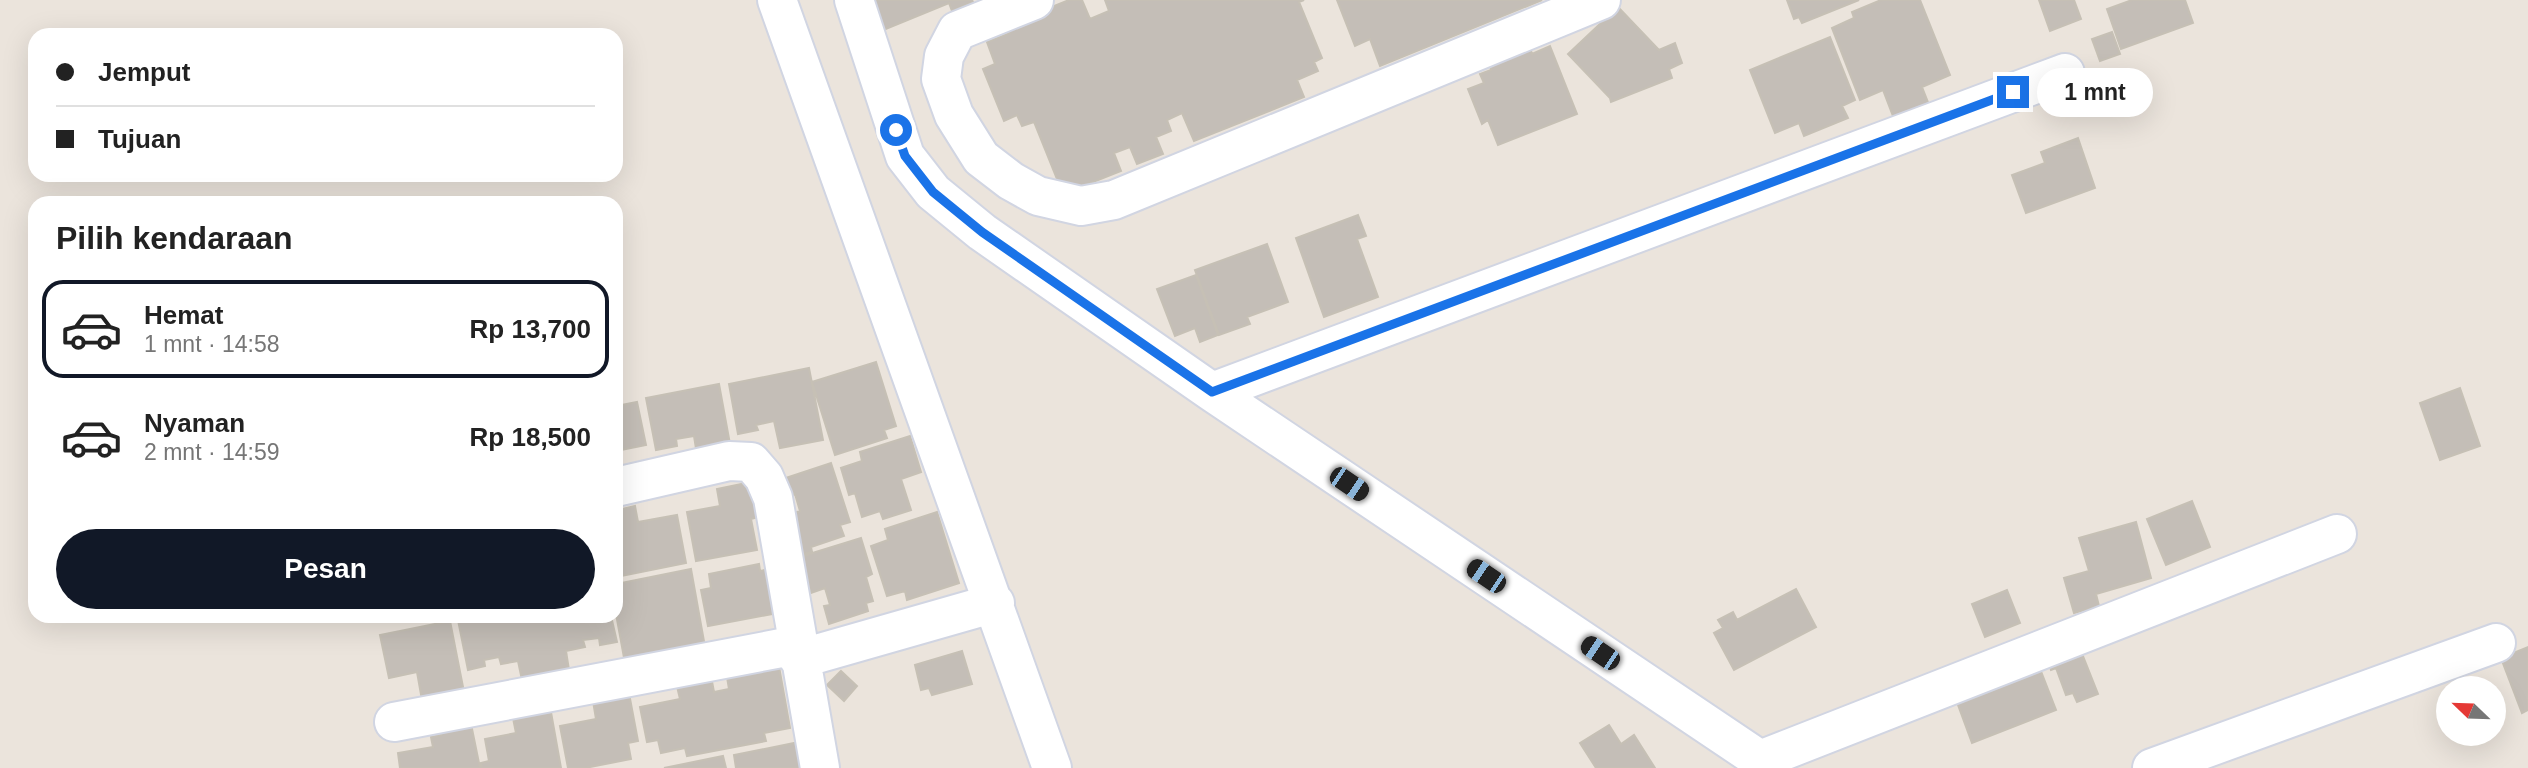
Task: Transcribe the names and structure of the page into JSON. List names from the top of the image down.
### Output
{
  "north": "top left",
  "page": {
    "banner": ["Jemput", "Tujuan"],
    "bubble": "1 mnt",
    "heading": "Pilih kendaraan",
    "list": [
      {
        "name": "Hemat",
        "note": "1 mnt · 14:58",
        "value": "Rp 13,700"
      },
      {
        "name": "Nyaman",
        "note": "2 mnt · 14:59",
        "value": "Rp 18,500"
      }
    ],
    "buttons": "Pesan"
  }
}
